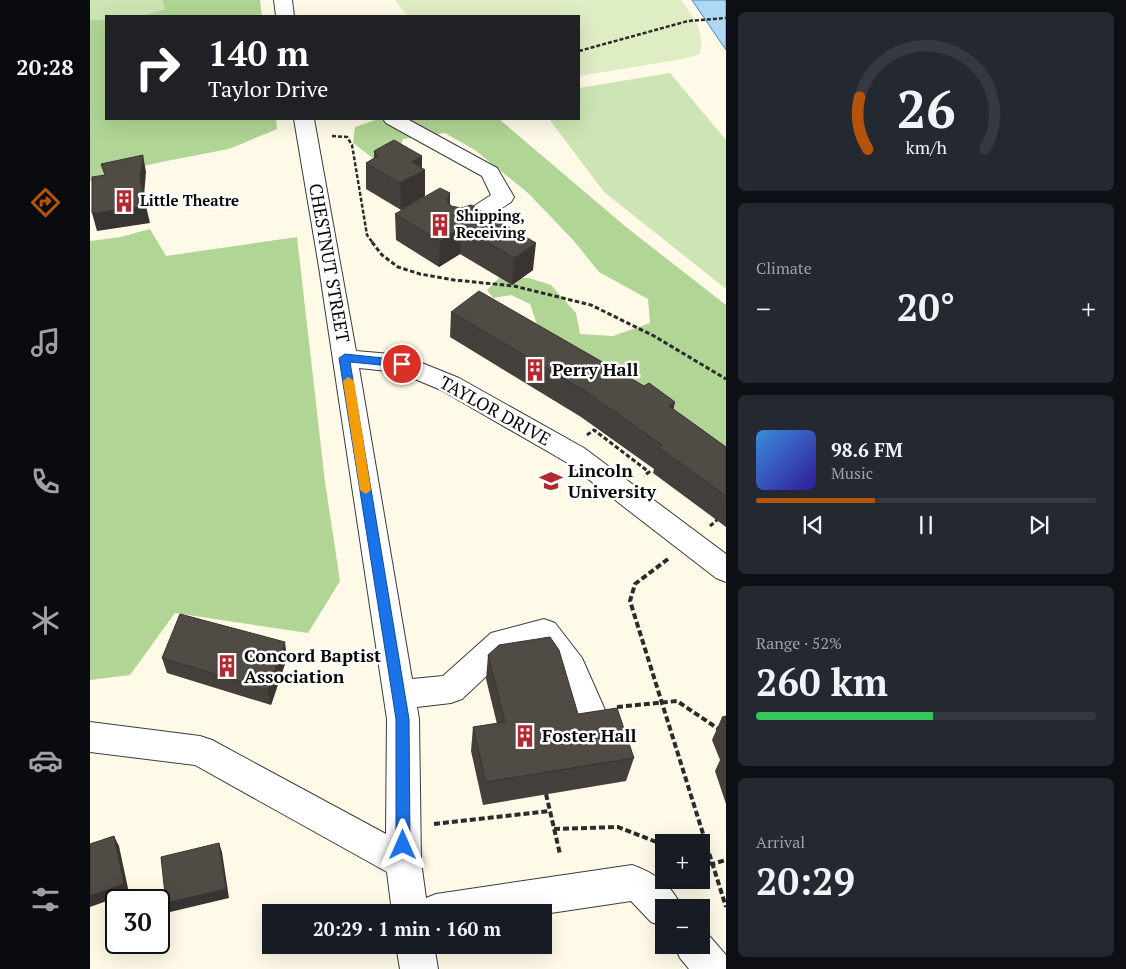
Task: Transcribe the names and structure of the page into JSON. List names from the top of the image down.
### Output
{
  "streets": {
    "street": ["CHESTNUT STREET", "TAYLOR DRIVE"]
  },
  "crossings": [
    ["CHESTNUT STREET", "TAYLOR DRIVE"]
  ],
  "places": {
    "building": [
      "Little Theatre",
      "Shipping, Receiving",
      "Perry Hall",
      "Concord Baptist Association",
      "Foster Hall"
    ],
    "school or university": ["Lincoln University"]
  },
  "page": {
    "tabs": "20:28",
    "turn": ["140 m", "Taylor Drive"],
    "tile": [
      "Climate",
      ["Range · 52%", "260 km"],
      ["Arrival", "20:29"]
    ],
    "heat": ["−", "20°", "+"],
    "song": ["98.6 FM", "Music"],
    "map_buttons": ["+", "−"],
    "limit": "30",
    "trip": "20:29 · 1 min · 160 m",
    "gauge": ["26", "km/h"]
  }
}
